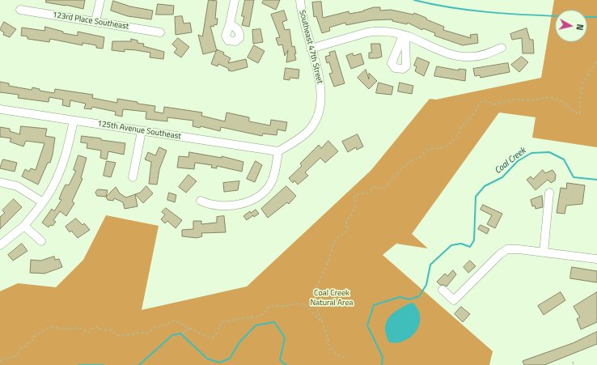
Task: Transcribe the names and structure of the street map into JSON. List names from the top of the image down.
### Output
{
  "streets": {
    "street": ["123rd Place Southeast", "Southeast 47th Street", "125th Avenue Southeast"]
  },
  "crossings": [
    ["Southeast 47th Street", "125th Avenue Southeast"]
  ],
  "water": ["Coal Creek"],
  "parks": ["Coal Creek Natural Area"],
  "north": "right"
}
